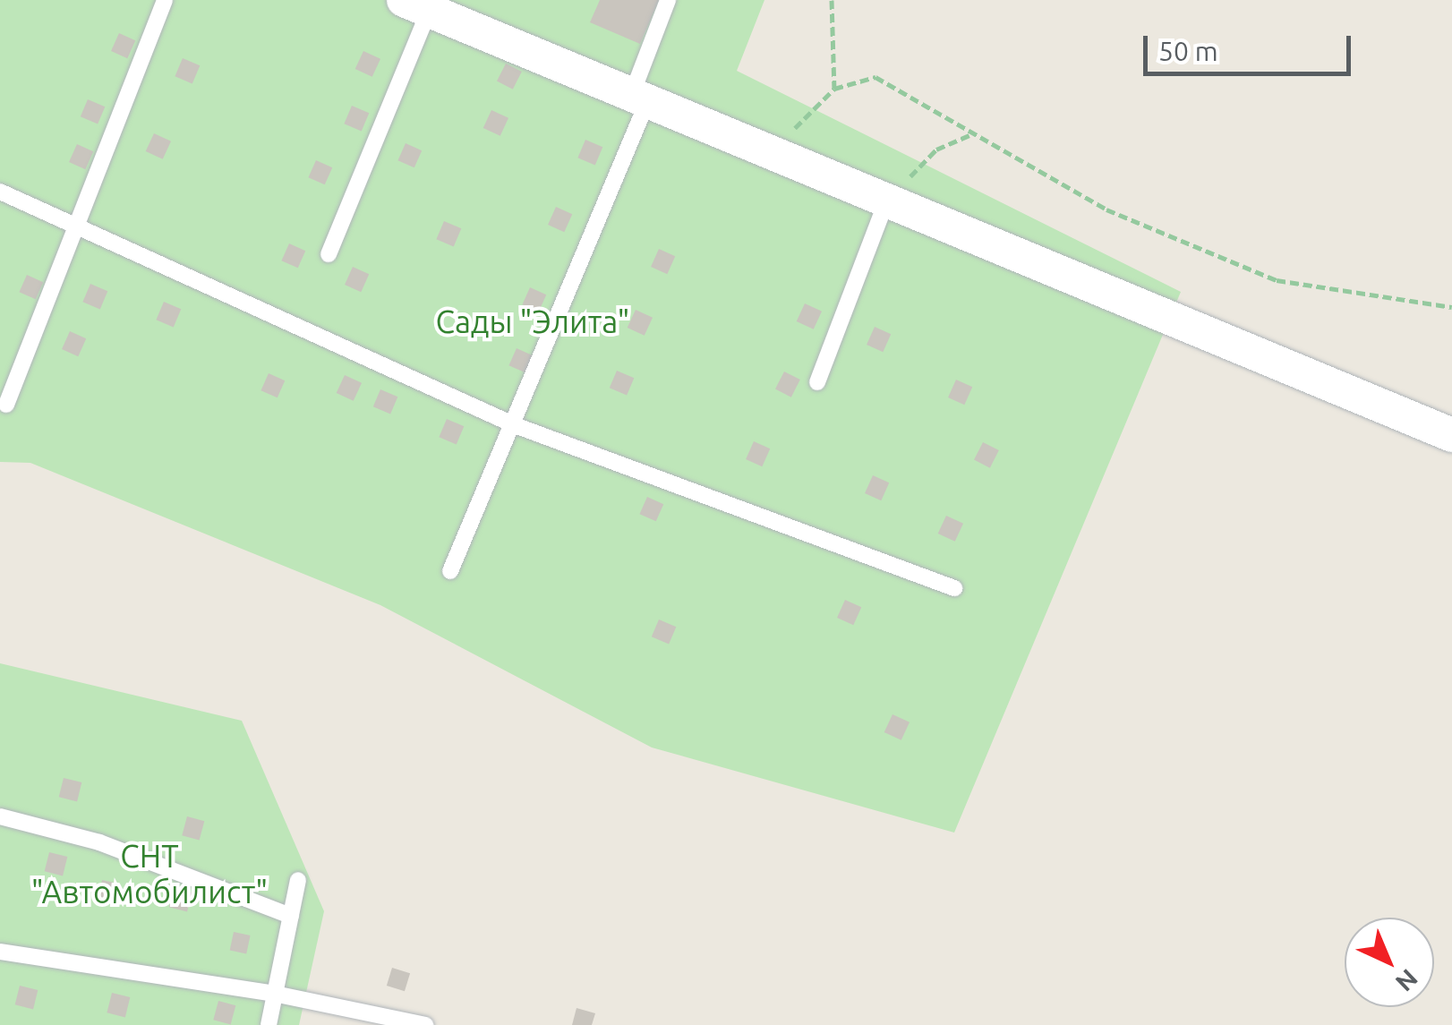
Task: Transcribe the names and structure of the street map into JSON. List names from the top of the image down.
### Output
{
  "parks": ["Сады \"Элита\"", "СНТ \"Автомобилист\""],
  "scale_bar": "50 m",
  "north": "bottom right"
}
